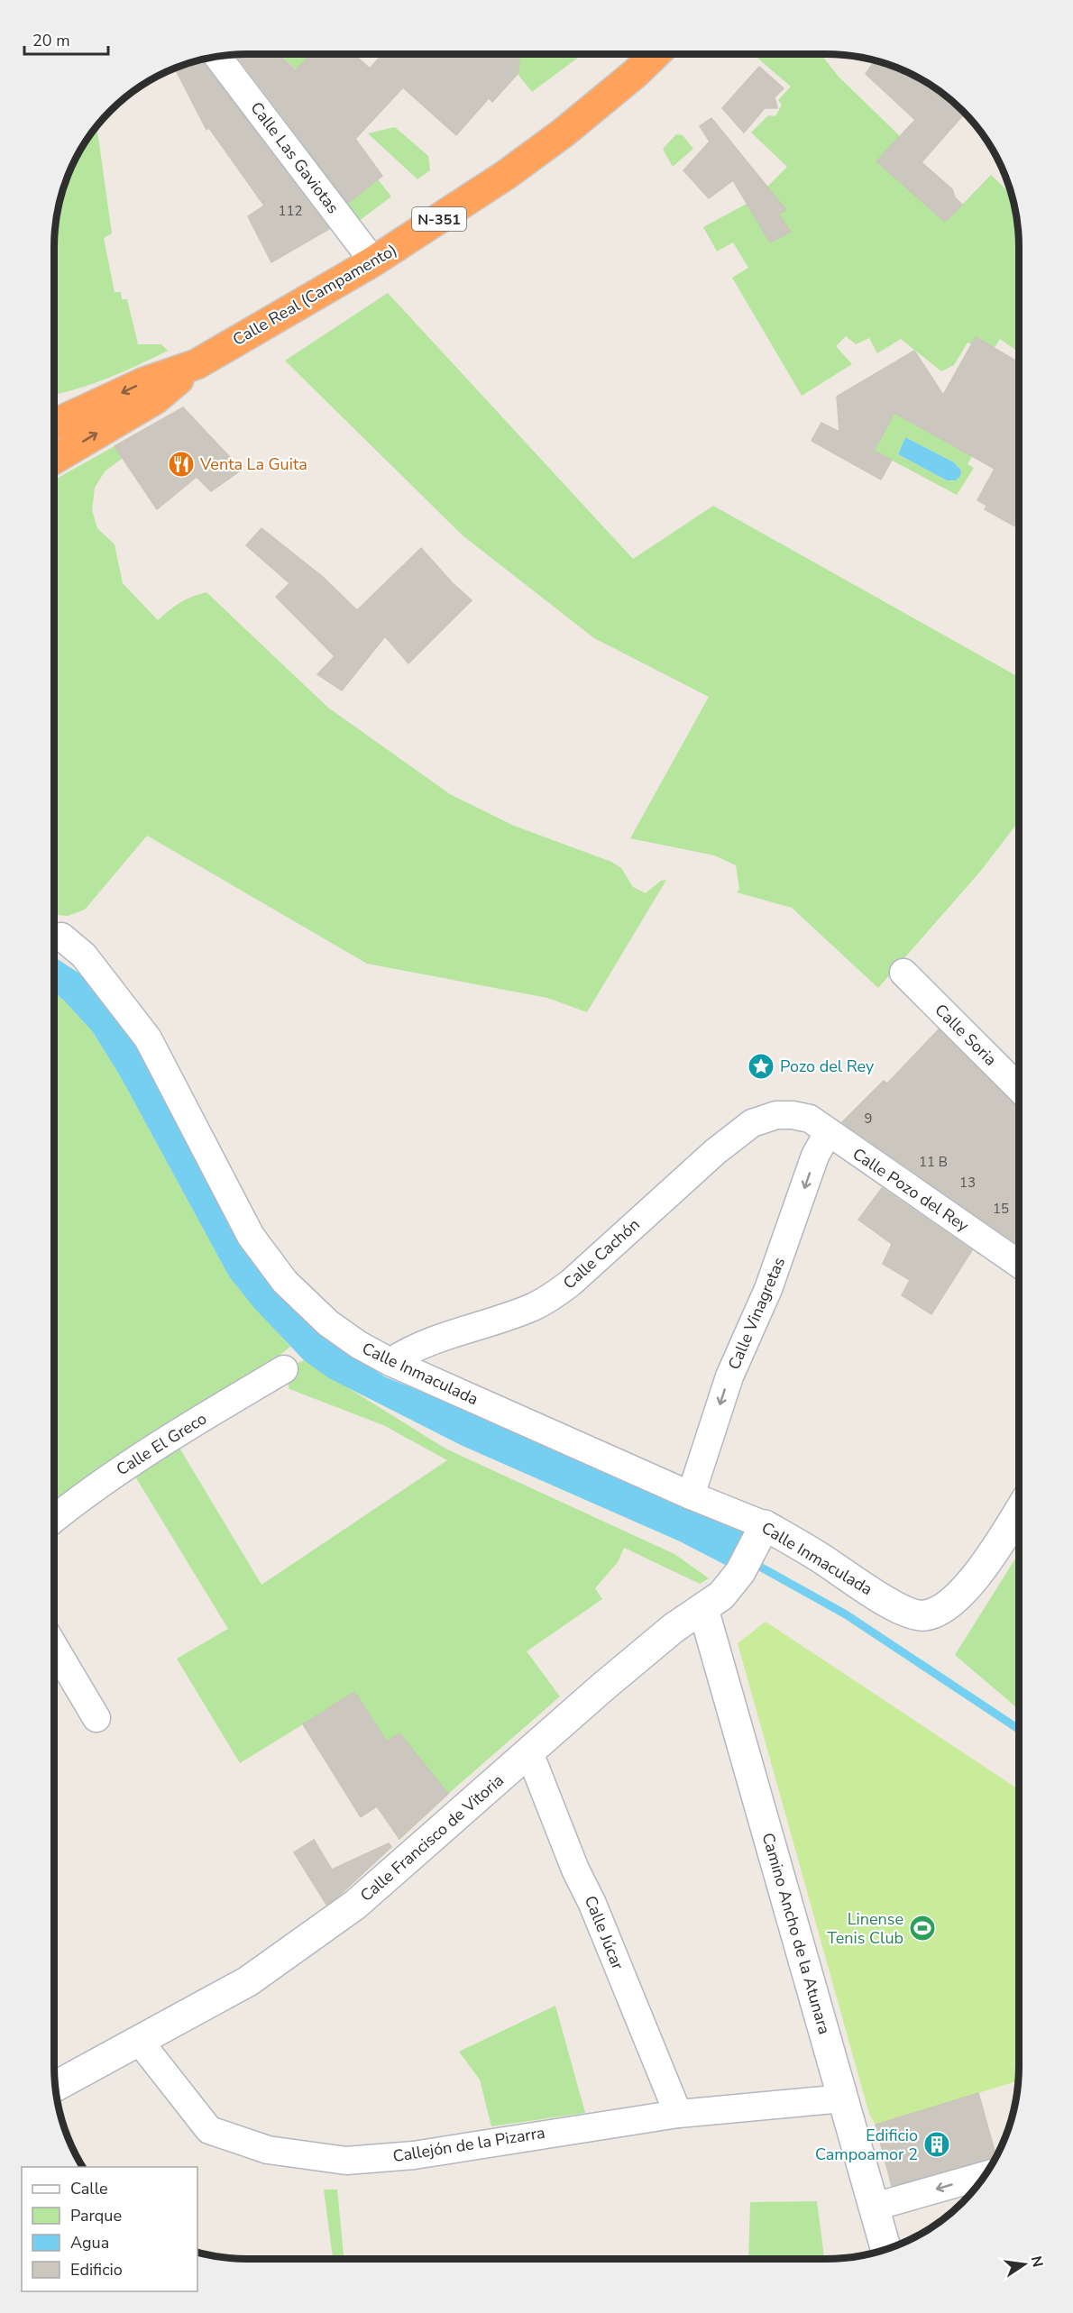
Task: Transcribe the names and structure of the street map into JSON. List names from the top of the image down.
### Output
{
  "streets": {
    "highway": ["N-351", "Calle Real (Campamento)"],
    "street": [
      "Calle Las Gaviotas",
      "Calle Soria",
      "Calle Pozo del Rey",
      "Calle Cachón",
      "Calle Vinagretas",
      "Calle Inmaculada",
      "Calle El Greco",
      "Calle Francisco de Vitoria",
      "Calle Júcar",
      "Camino Ancho de la Atunara",
      "Callejón de la Pizarra"
    ]
  },
  "crossings": [
    ["Calle Las Gaviotas", "Calle Real (Campamento)"],
    ["N-351", "Calle Real (Campamento)"],
    ["Calle Pozo del Rey", "Calle Cachón"],
    ["Calle Pozo del Rey", "Calle Vinagretas"],
    ["Calle Cachón", "Calle Inmaculada"],
    ["Calle Vinagretas", "Calle Inmaculada"],
    ["Calle Inmaculada", "Calle Francisco de Vitoria"],
    ["Calle Francisco de Vitoria", "Calle Júcar"],
    ["Calle Francisco de Vitoria", "Camino Ancho de la Atunara"],
    ["Calle Francisco de Vitoria", "Callejón de la Pizarra"],
    ["Calle Júcar", "Callejón de la Pizarra"],
    ["Camino Ancho de la Atunara", "Callejón de la Pizarra"]
  ],
  "one_way": ["Calle Vinagretas"],
  "places": {
    "restaurant": ["Venta La Guita"],
    "place": ["Pozo del Rey"],
    "sports": ["Linense Tenis Club"],
    "building": ["Edificio Campoamor 2"]
  },
  "house_numbers": [
    "112",
    "9",
    "11 B",
    "13",
    "15"
  ],
  "legend": [
    "Calle",
    "Parque",
    "Agua",
    "Edificio"
  ],
  "scale_bar": "20 m",
  "north": "right"
}
